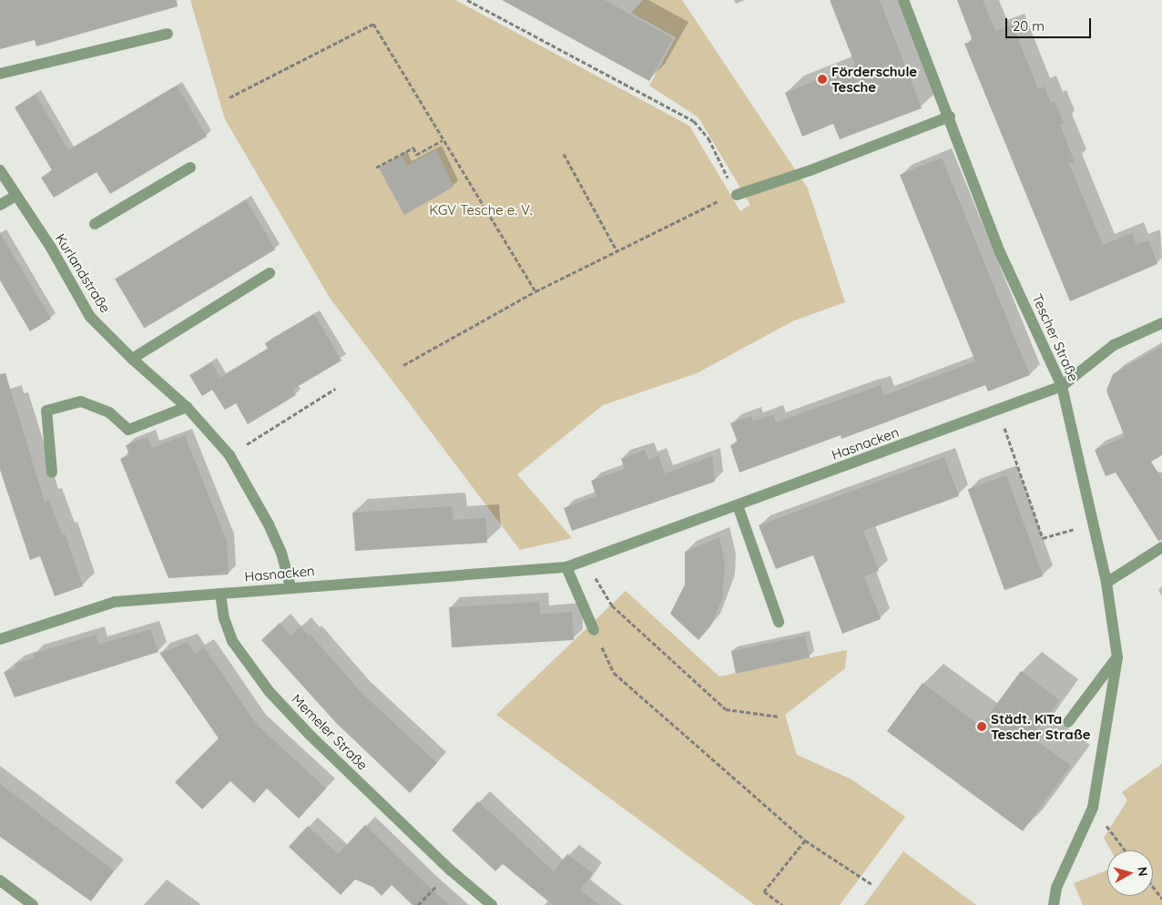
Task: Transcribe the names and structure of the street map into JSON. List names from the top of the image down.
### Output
{
  "streets": {
    "street": [
      "Kurlandstraße",
      "Tescher Straße",
      "Hasnacken",
      "Memeler Straße"
    ]
  },
  "crossings": [
    ["Kurlandstraße", "Hasnacken"],
    ["Tescher Straße", "Hasnacken"],
    ["Hasnacken", "Memeler Straße"]
  ],
  "parks": ["KGV Tesche e. V."],
  "places": ["Förderschule Tesche", "Städt. KiTa Tescher Straße"],
  "scale_bar": "20 m",
  "north": "right"
}
